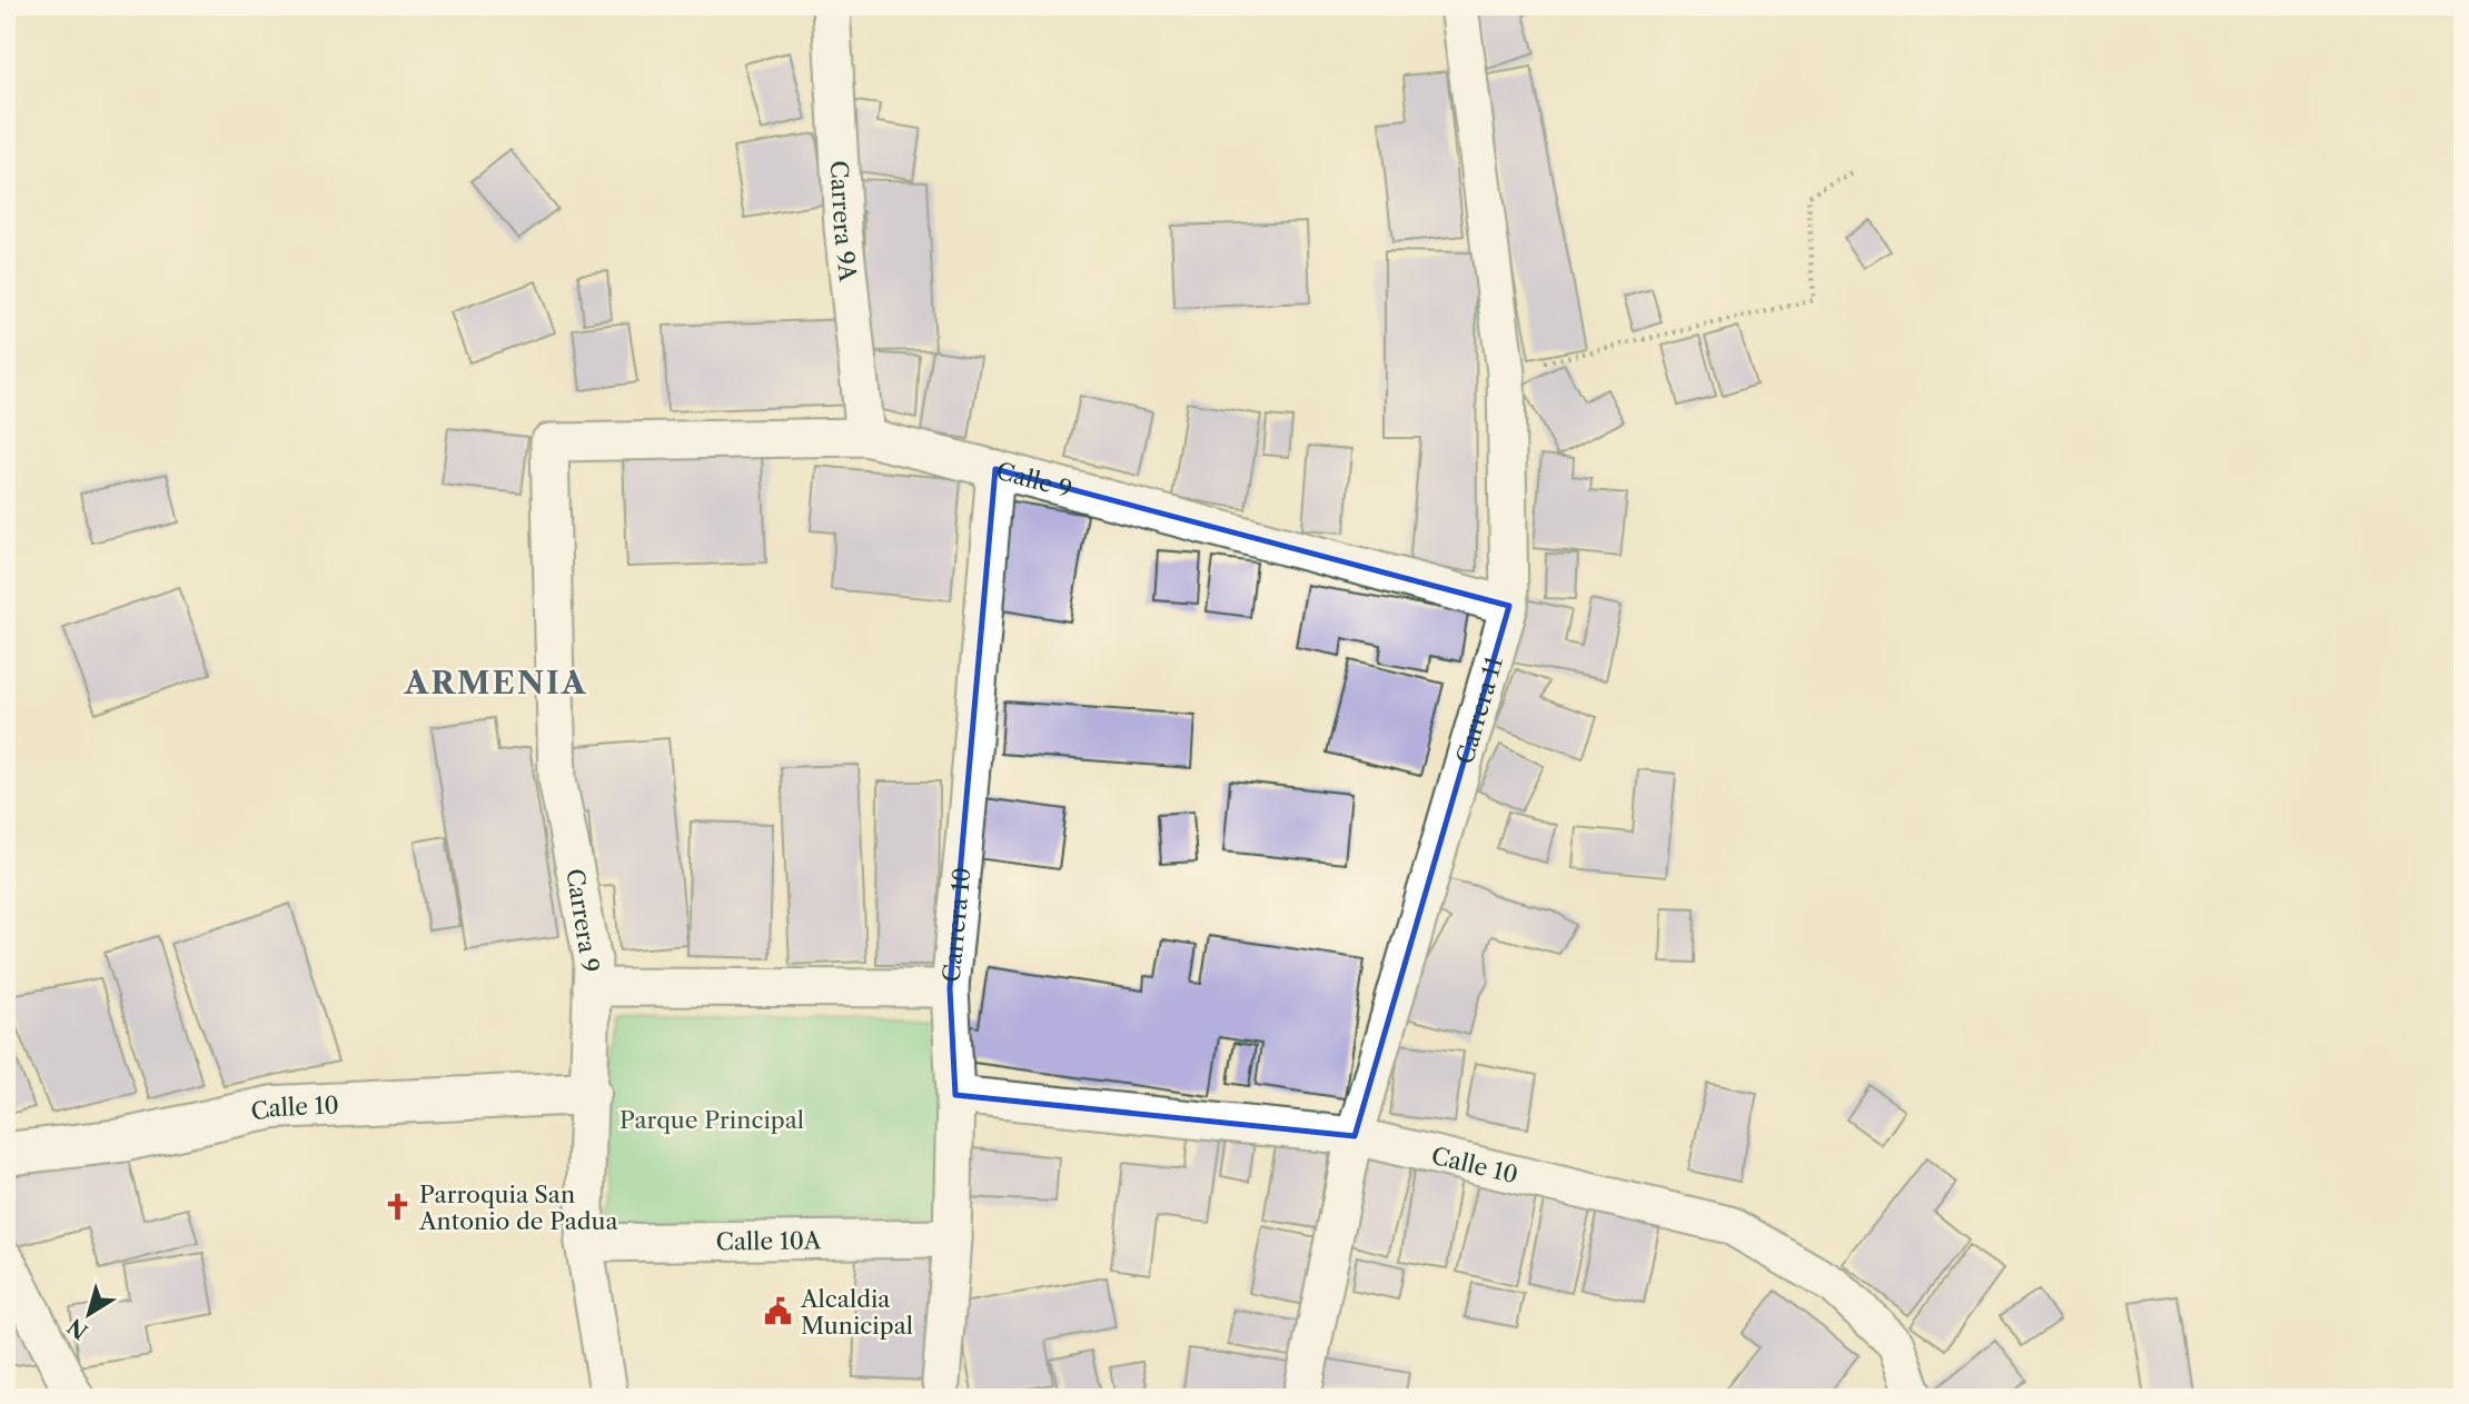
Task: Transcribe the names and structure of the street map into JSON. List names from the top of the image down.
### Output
{
  "streets": {
    "street": [
      "Carrera 9A",
      "Calle 9",
      "Carrera 11",
      "Carrera 9",
      "Carrera 10",
      "Calle 10",
      "Calle 10A"
    ]
  },
  "crossings": [
    ["Carrera 9A", "Calle 9"],
    ["Calle 9", "Carrera 11"],
    ["Calle 9", "Carrera 9"],
    ["Calle 9", "Carrera 10"],
    ["Carrera 11", "Calle 10"],
    ["Carrera 9", "Calle 10"],
    ["Carrera 9", "Calle 10A"],
    ["Carrera 10", "Calle 10"],
    ["Carrera 10", "Calle 10A"]
  ],
  "districts": ["ARMENIA"],
  "parks": ["Parque Principal"],
  "places": {
    "church": ["Parroquia San Antonio de Padua"],
    "public building": ["Alcaldia Municipal"]
  },
  "north": "bottom left"
}
